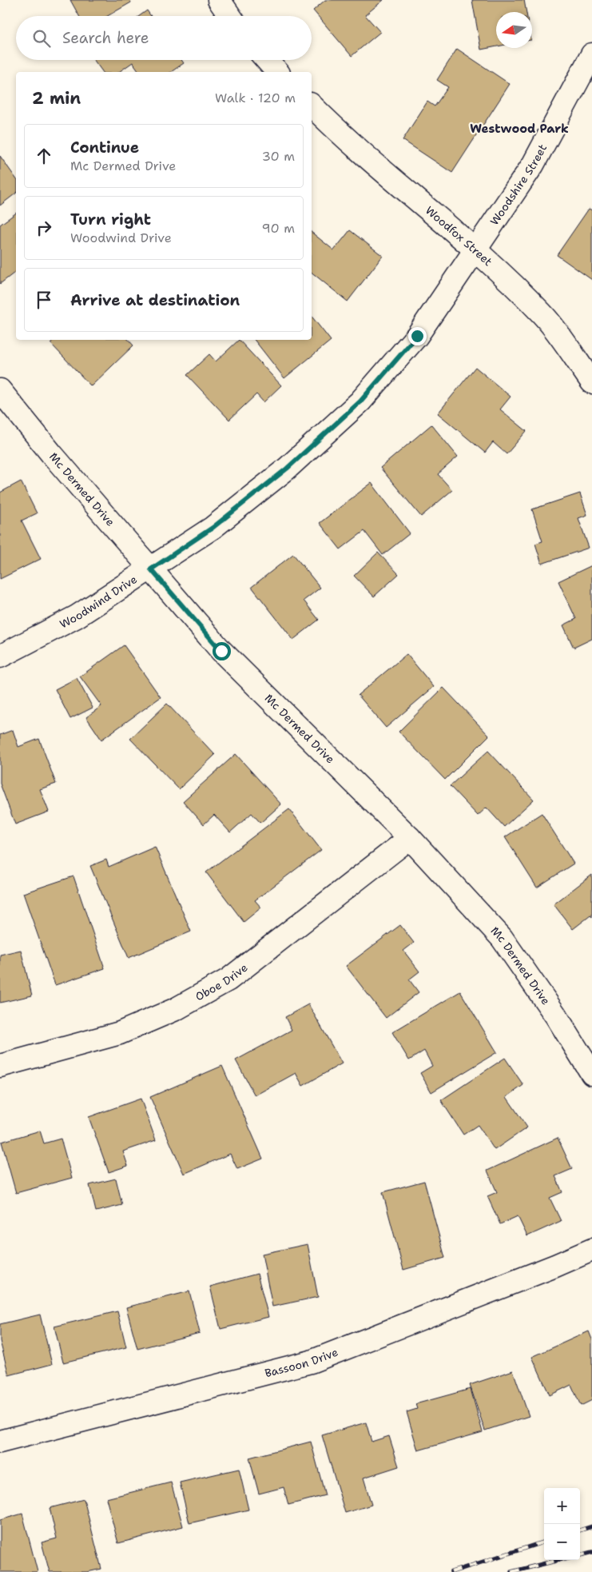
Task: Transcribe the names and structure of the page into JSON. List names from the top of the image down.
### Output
{
  "streets": {
    "street": [
      "Woodshire Street",
      "Woodfox Street",
      "Mc Dermed Drive",
      "Woodwind Drive",
      "Oboe Drive",
      "Bassoon Drive"
    ]
  },
  "crossings": [
    ["Woodshire Street", "Woodfox Street"],
    ["Woodshire Street", "Woodwind Drive"],
    ["Woodfox Street", "Woodwind Drive"],
    ["Mc Dermed Drive", "Woodwind Drive"],
    ["Mc Dermed Drive", "Oboe Drive"]
  ],
  "districts": ["Westwood Park"],
  "north": "left",
  "page": {
    "search": "Search here",
    "heading": ["2 min", "Walk · 120 m"],
    "list": [
      ["Continue", "Mc Dermed Drive", "30 m"],
      ["Turn right", "Woodwind Drive", "90 m"],
      "Arrive at destination"
    ],
    "map_buttons": ["+", "−"]
  }
}
